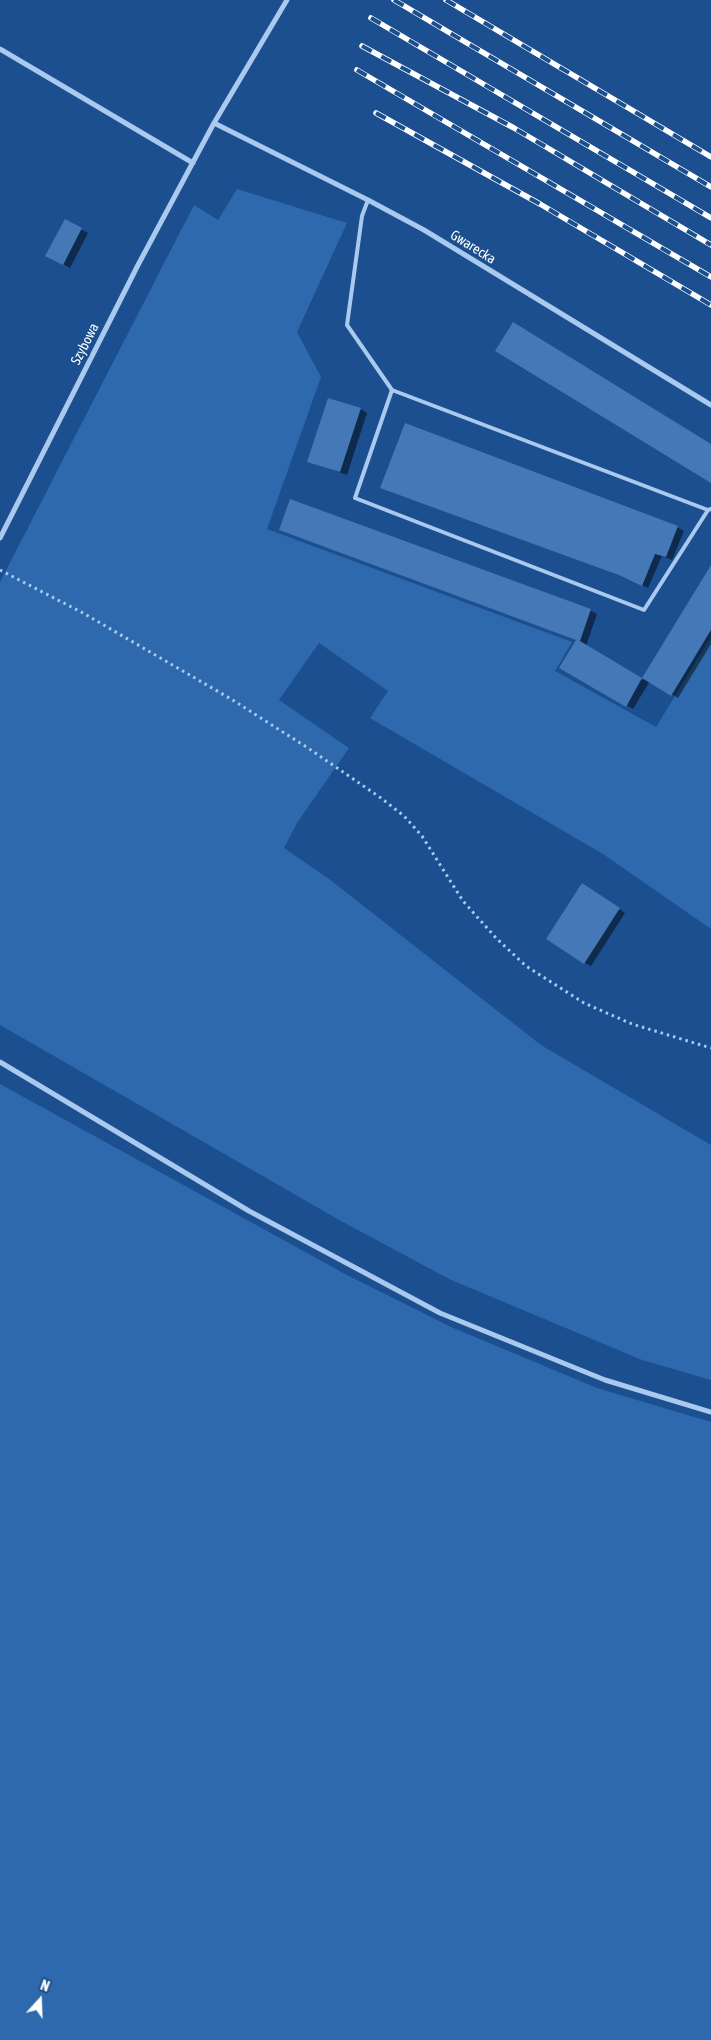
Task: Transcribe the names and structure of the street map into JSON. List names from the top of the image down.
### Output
{
  "streets": {
    "street": ["Gwarecka", "Szybowa"]
  },
  "crossings": [
    ["Gwarecka", "Szybowa"]
  ],
  "north": "top"
}
